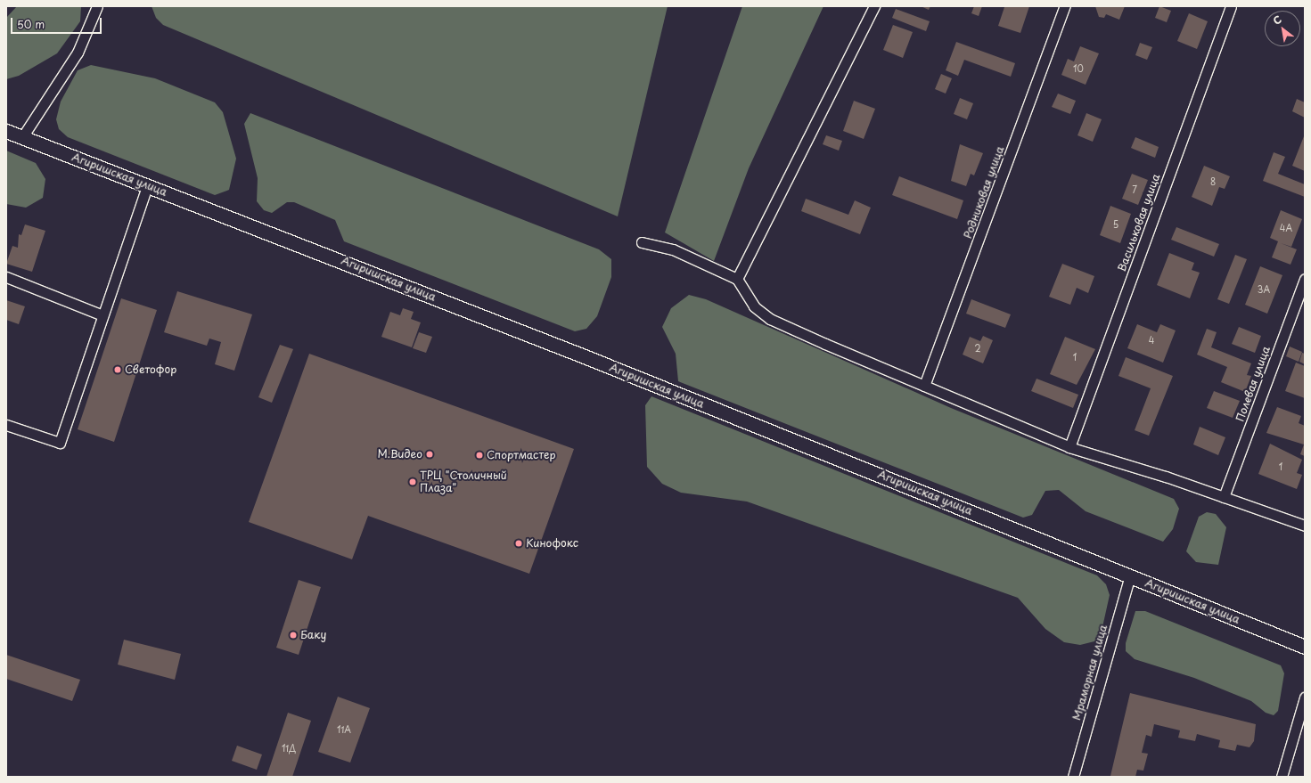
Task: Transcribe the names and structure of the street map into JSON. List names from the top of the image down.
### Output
{
  "streets": {
    "street": [
      "Агиришская улица",
      "Родниковая улица",
      "Васильковая улица",
      "Полевая улица",
      "Мраморная улица"
    ]
  },
  "crossings": [
    ["Агиришская улица", "Мраморная улица"]
  ],
  "places": [
    "Светофор",
    "М.Видео",
    "Спортмастер",
    "ТРЦ \"Столичный Плаза\"",
    "Кинофокс",
    "Баку"
  ],
  "house_numbers": [
    "10",
    "8",
    "7",
    "5",
    "4А",
    "3А",
    "4",
    "2",
    "1",
    "1",
    "11А",
    "11Д"
  ],
  "scale_bar": "50 m",
  "north": "top left"
}
